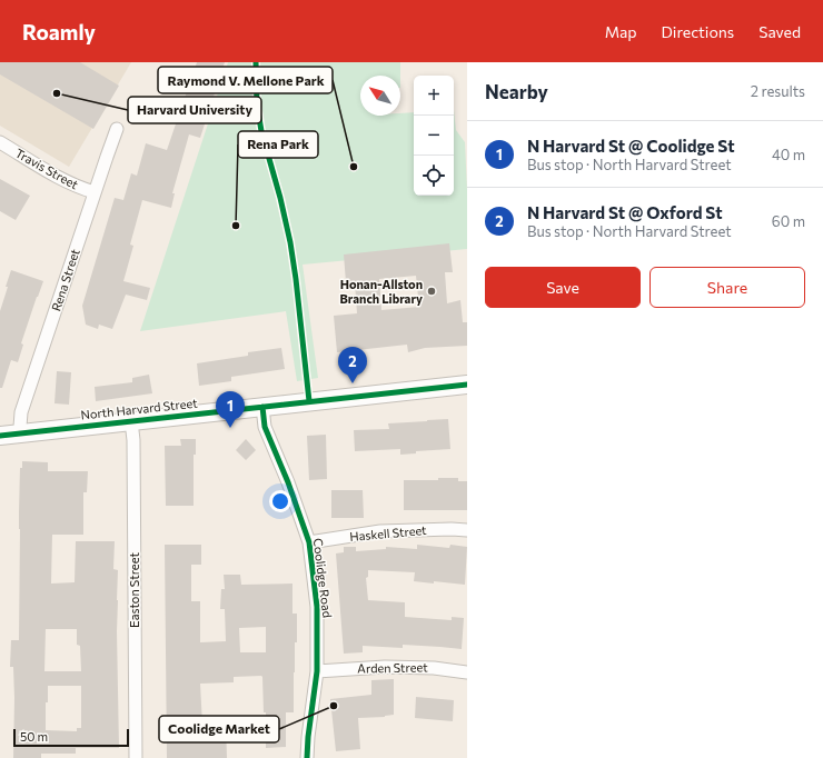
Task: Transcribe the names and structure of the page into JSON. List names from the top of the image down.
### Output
{
  "streets": {
    "main road": ["North Harvard Street"],
    "street": [
      "Travis Street",
      "Rena Street",
      "Haskell Street",
      "Coolidge Road",
      "Easton Street",
      "Arden Street"
    ]
  },
  "crossings": [
    ["Travis Street", "Rena Street"],
    ["Rena Street", "North Harvard Street"],
    ["North Harvard Street", "Coolidge Road"],
    ["North Harvard Street", "Easton Street"],
    ["Haskell Street", "Coolidge Road"],
    ["Coolidge Road", "Arden Street"]
  ],
  "places": [
    "Harvard University",
    "Raymond V. Mellone Park",
    "Rena Park",
    "Honan-Allston Branch Library",
    "Coolidge Market"
  ],
  "scale_bar": "50 m",
  "north": "top left",
  "page": {
    "header": "Roamly",
    "nav": ["Map", "Directions", "Saved"],
    "heading": ["Nearby", "2 results"],
    "map_buttons": ["+", "−"],
    "list": [
      {
        "mark": "1",
        "name": "N Harvard St @ Coolidge St",
        "note": "Bus stop · North Harvard Street",
        "value": "40 m"
      },
      {
        "mark": "2",
        "name": "N Harvard St @ Oxford St",
        "note": "Bus stop · North Harvard Street",
        "value": "60 m"
      }
    ],
    "buttons": ["Save", "Share"],
    "pins": ["2", "1"],
    "scale": "50 m"
  }
}
